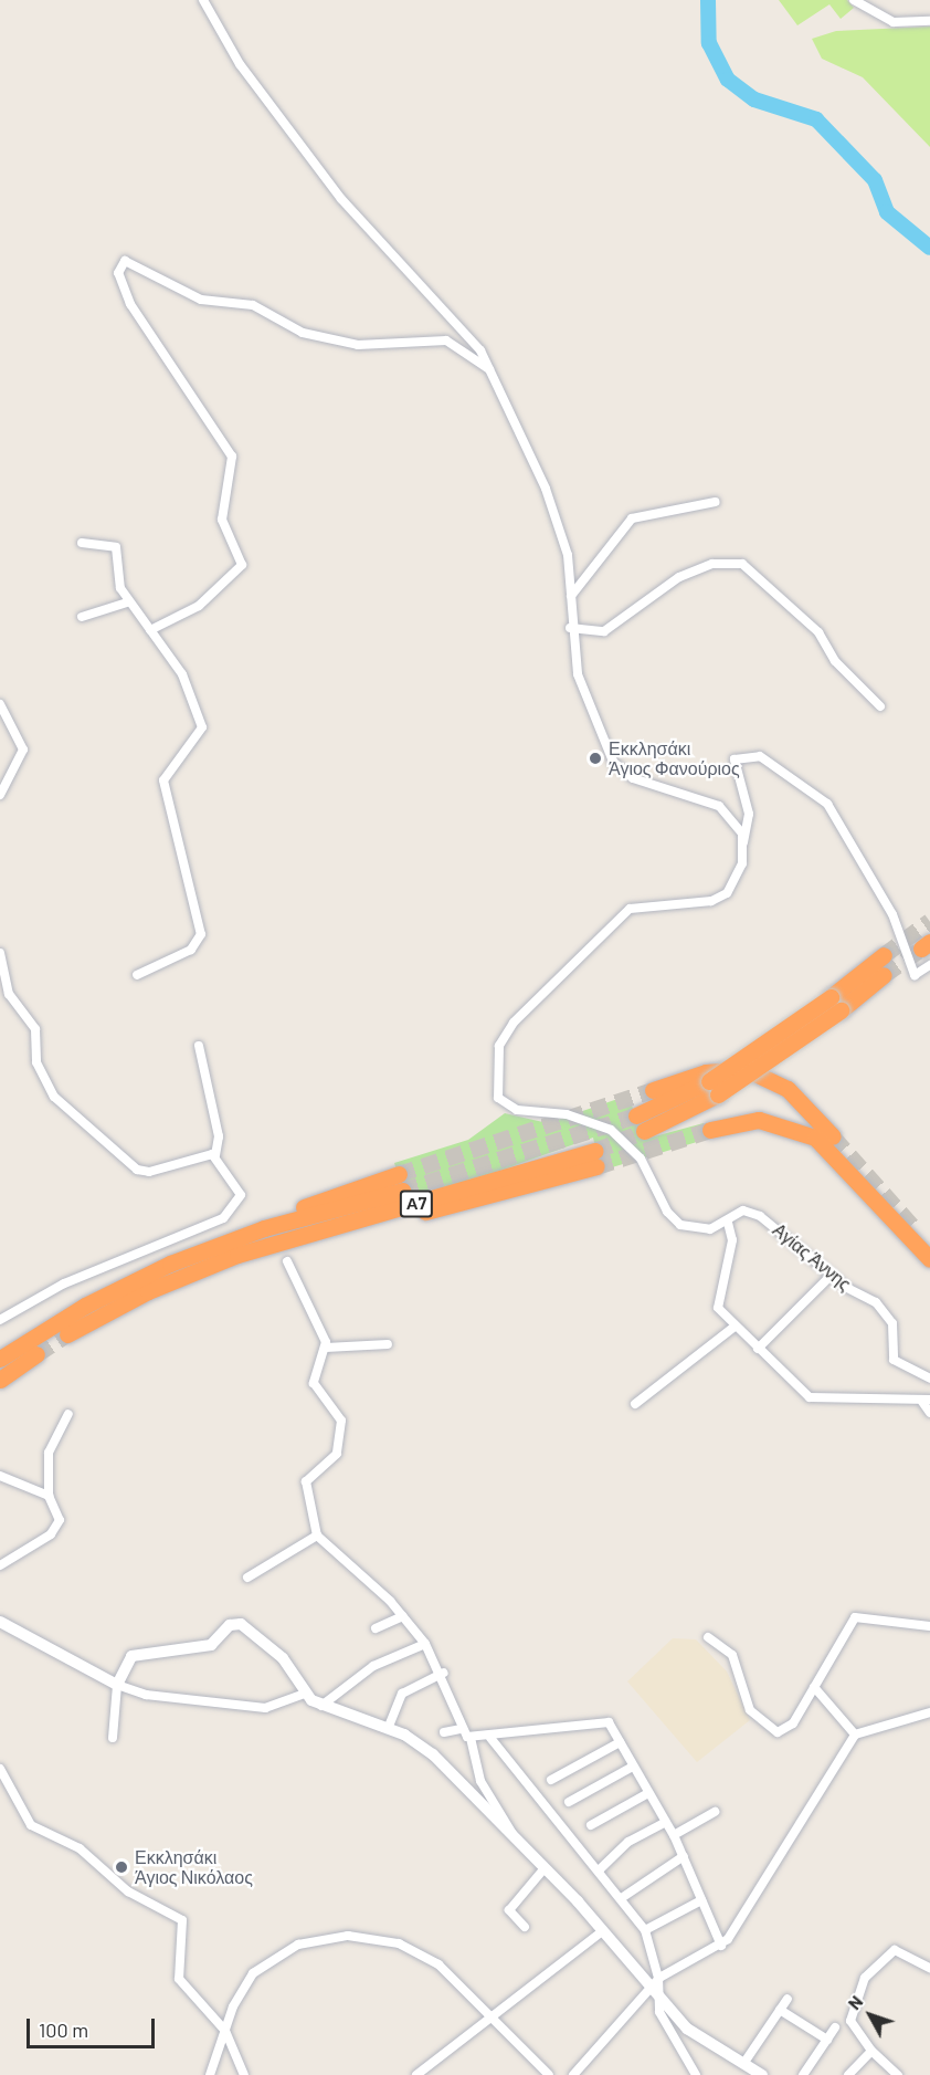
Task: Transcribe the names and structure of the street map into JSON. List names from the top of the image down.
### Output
{
  "streets": {
    "highway": ["Α7"],
    "street": ["Αγίας Άννης"]
  },
  "places": ["Εκκλησάκι Άγιος Φανούριος", "Εκκλησάκι Άγιος Νικόλαος"],
  "scale_bar": "100 m",
  "north": "top left"
}
